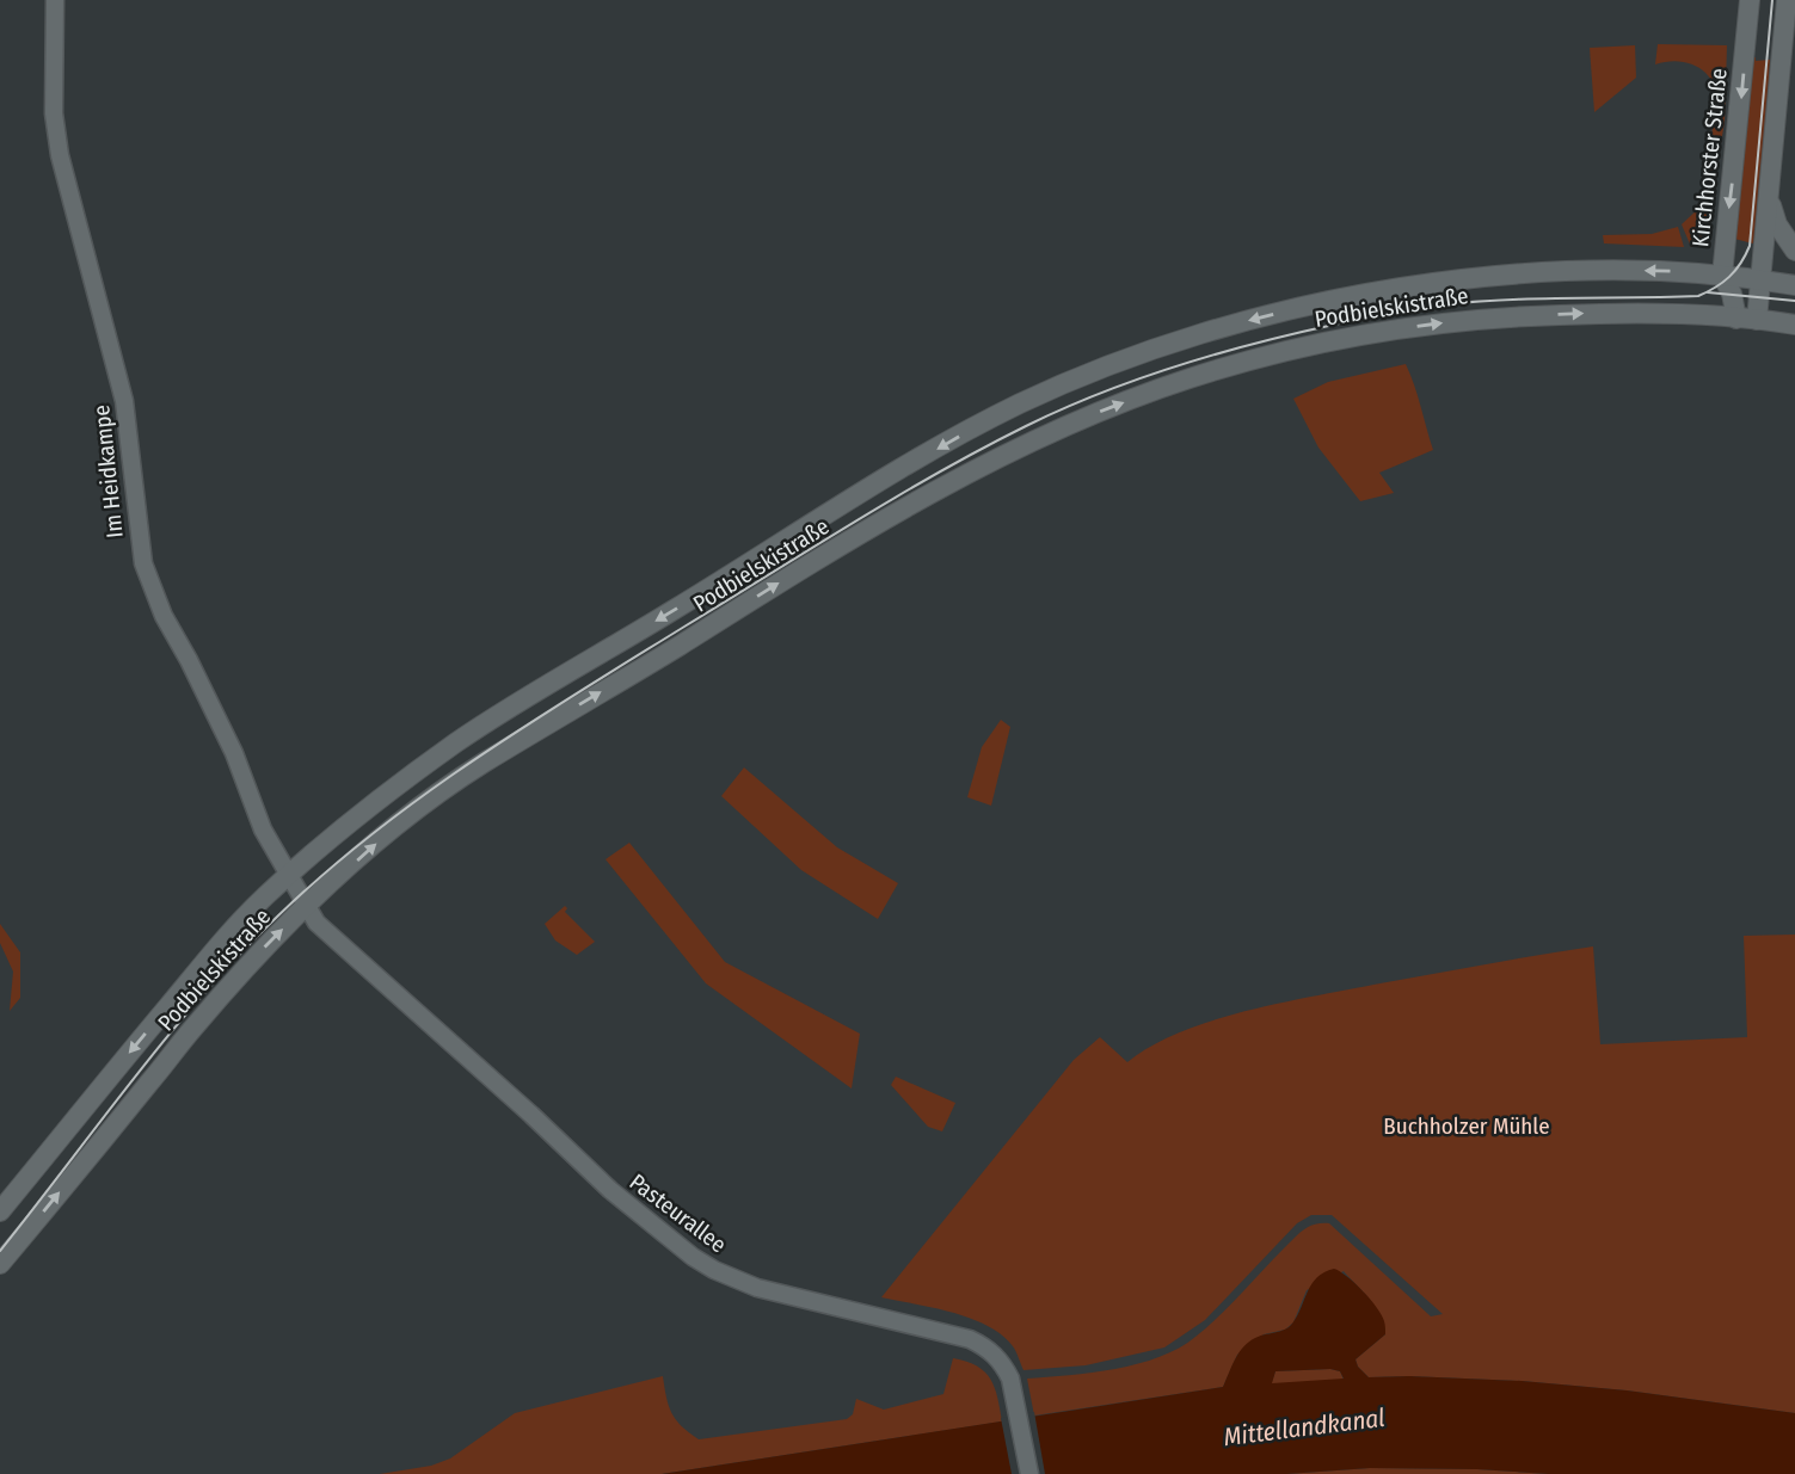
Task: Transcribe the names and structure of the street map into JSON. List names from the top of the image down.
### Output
{
  "streets": {
    "main road": ["Kirchhorster Straße", "Podbielskistraße"],
    "street": ["Im Heidkampe", "Pasteurallee"]
  },
  "crossings": [
    ["Kirchhorster Straße", "Podbielskistraße"],
    ["Podbielskistraße", "Im Heidkampe"],
    ["Podbielskistraße", "Pasteurallee"],
    ["Im Heidkampe", "Pasteurallee"]
  ],
  "water": ["Mittellandkanal"],
  "parks": ["Buchholzer Mühle"]
}
